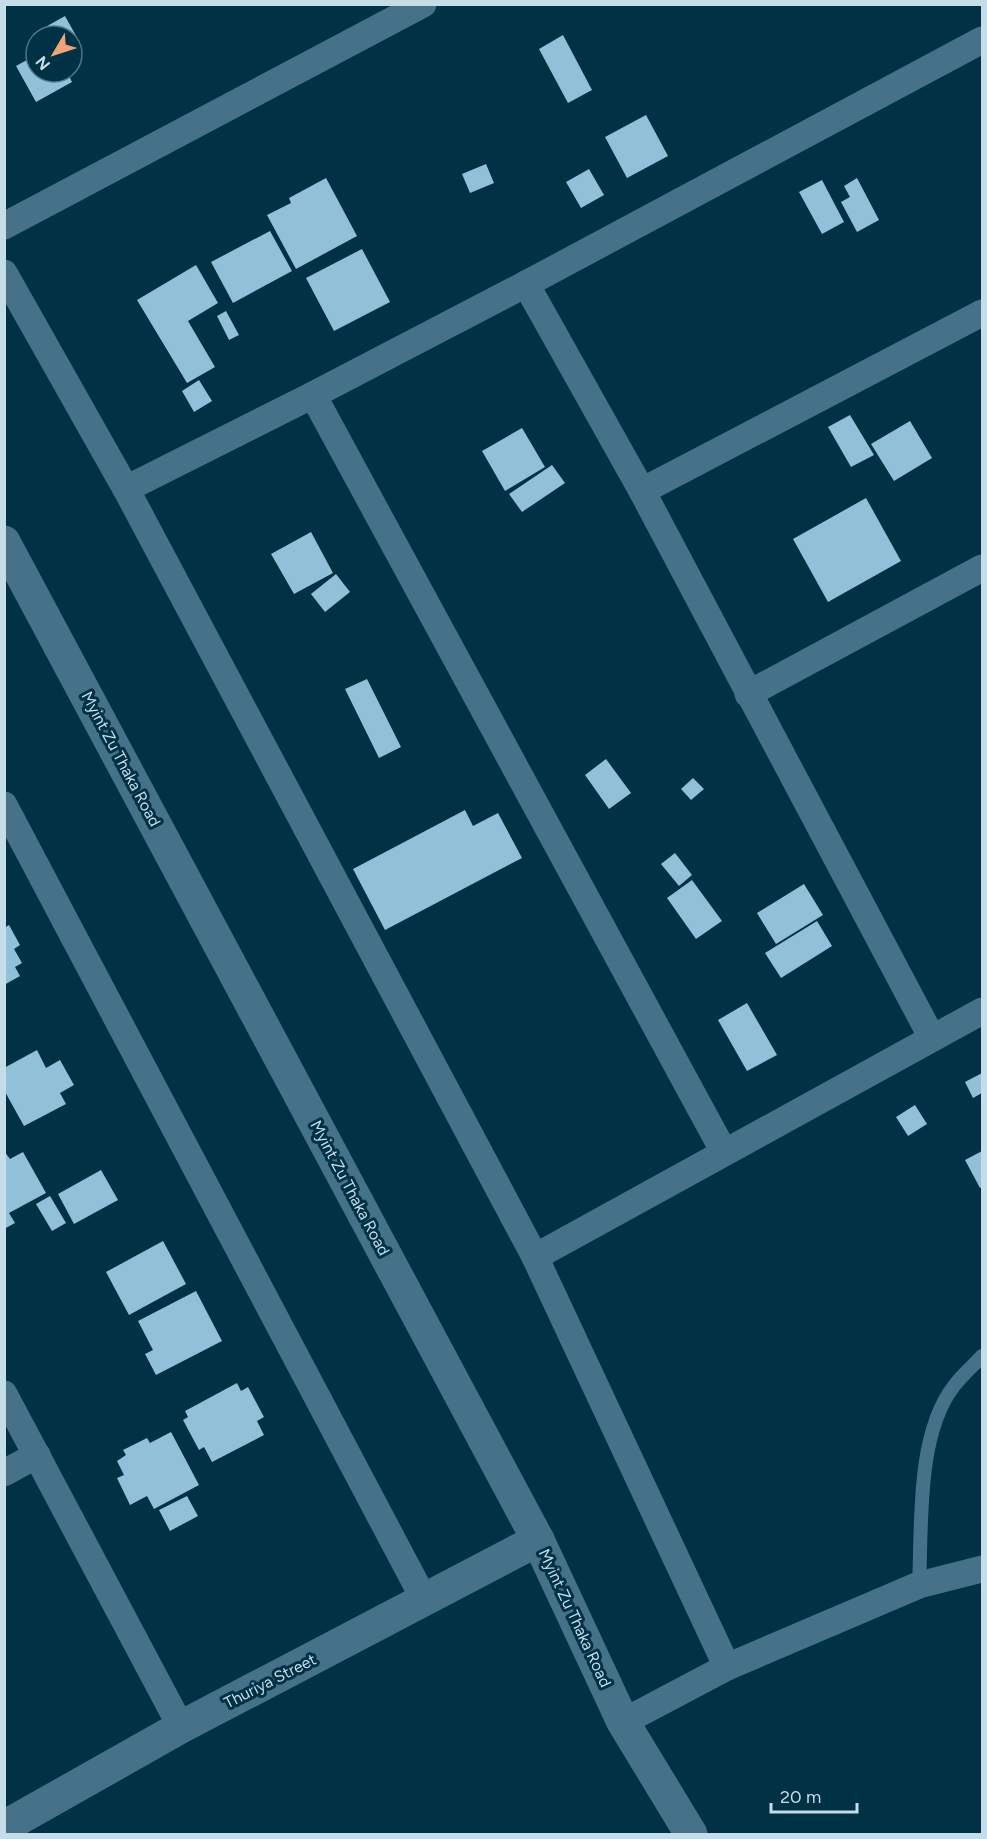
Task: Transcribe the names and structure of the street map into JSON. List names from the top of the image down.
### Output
{
  "streets": {
    "street": ["Myint Zu Thaka Road", "Thuriya Street"]
  },
  "crossings": [
    ["Myint Zu Thaka Road", "Thuriya Street"]
  ],
  "scale_bar": "20 m",
  "north": "bottom left"
}
